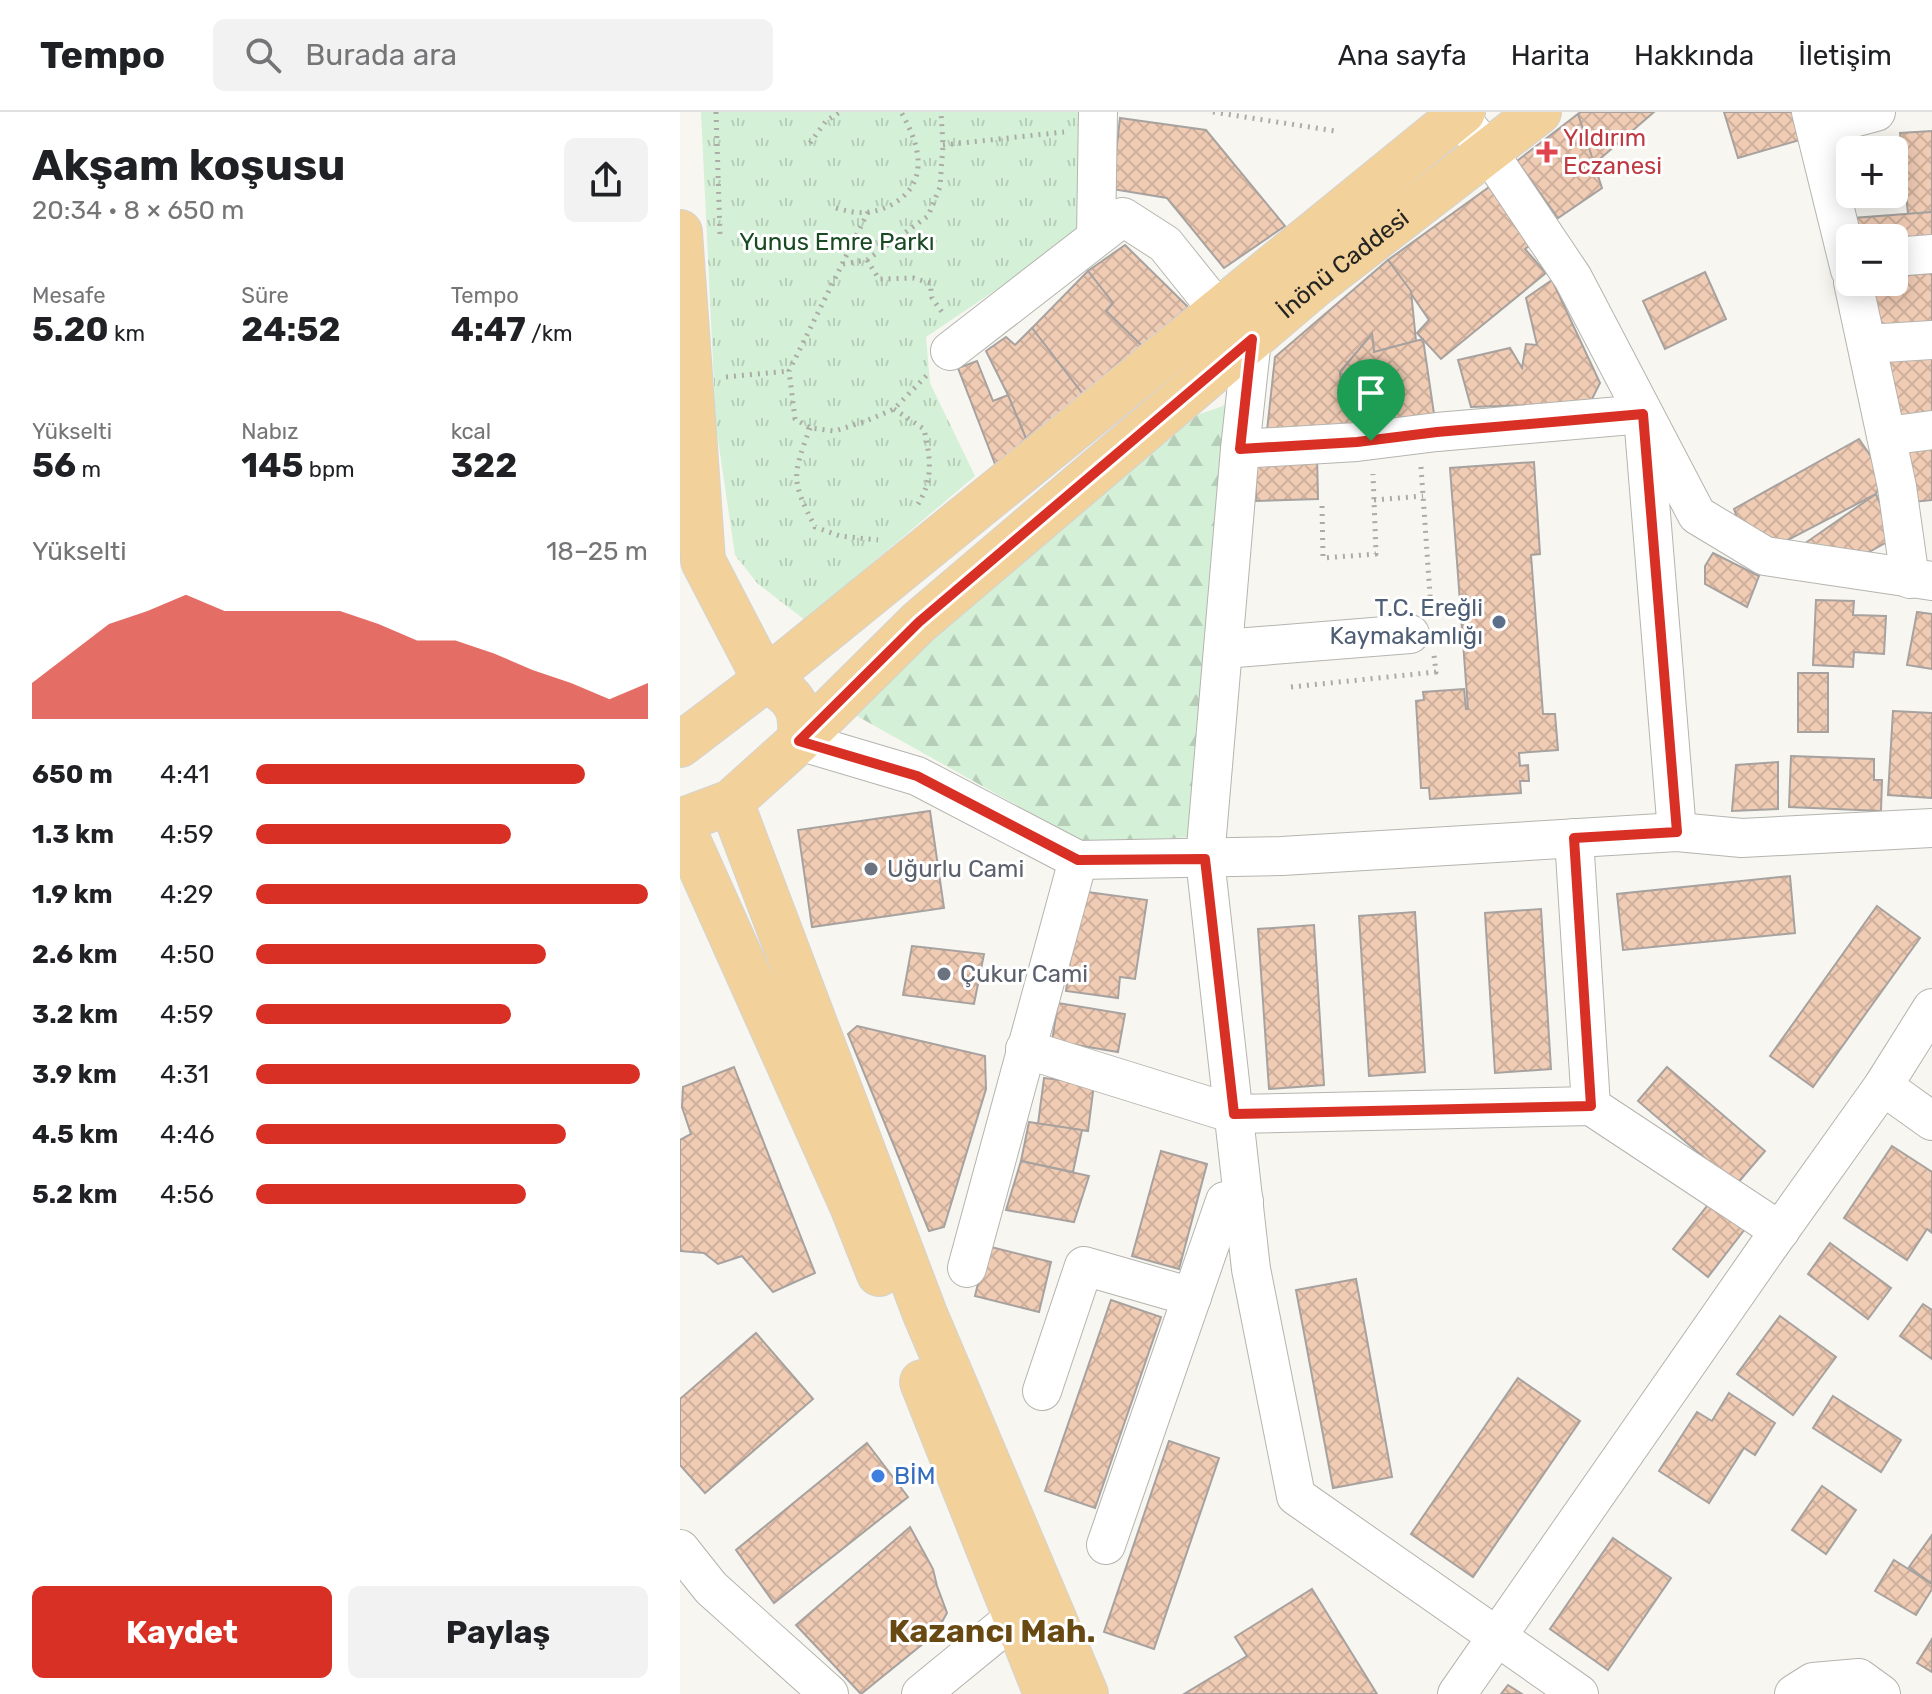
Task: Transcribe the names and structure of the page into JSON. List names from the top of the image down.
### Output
{
  "streets": {
    "main road": ["İnönü Caddesi"]
  },
  "districts": ["Kazancı Mah."],
  "parks": ["Yunus Emre Parkı"],
  "places": {
    "health": ["Yıldırım Eczanesi"],
    "other": [
      "T.C. Ereğli Kaymakamlığı",
      "Uğurlu Cami",
      "Çukur Cami",
      "BİM"
    ]
  },
  "page": {
    "header": "Tempo",
    "search": "Burada ara",
    "nav": [
      "Ana sayfa",
      "Harita",
      "Hakkında",
      "İletişim"
    ],
    "heading": ["Akşam koşusu", "20:34 · 8 × 650 m"],
    "map_buttons": ["+", "−"],
    "stats": [
      ["Mesafe", "5.20 km"],
      ["Süre", "24:52"],
      ["Tempo", "4:47 /km"],
      ["Yükselti", "56 m"],
      ["Nabız", "145 bpm"],
      ["kcal", "322"]
    ],
    "chart": ["Yükselti", "18–25 m"],
    "list": [
      {
        "name": "650 m",
        "note": "4:41"
      },
      {
        "name": "1.3 km",
        "note": "4:59"
      },
      {
        "name": "1.9 km",
        "note": "4:29"
      },
      {
        "name": "2.6 km",
        "note": "4:50"
      },
      {
        "name": "3.2 km",
        "note": "4:59"
      },
      {
        "name": "3.9 km",
        "note": "4:31"
      },
      {
        "name": "4.5 km",
        "note": "4:46"
      },
      {
        "name": "5.2 km",
        "note": "4:56"
      }
    ],
    "buttons": ["Kaydet", "Paylaş"]
  }
}
